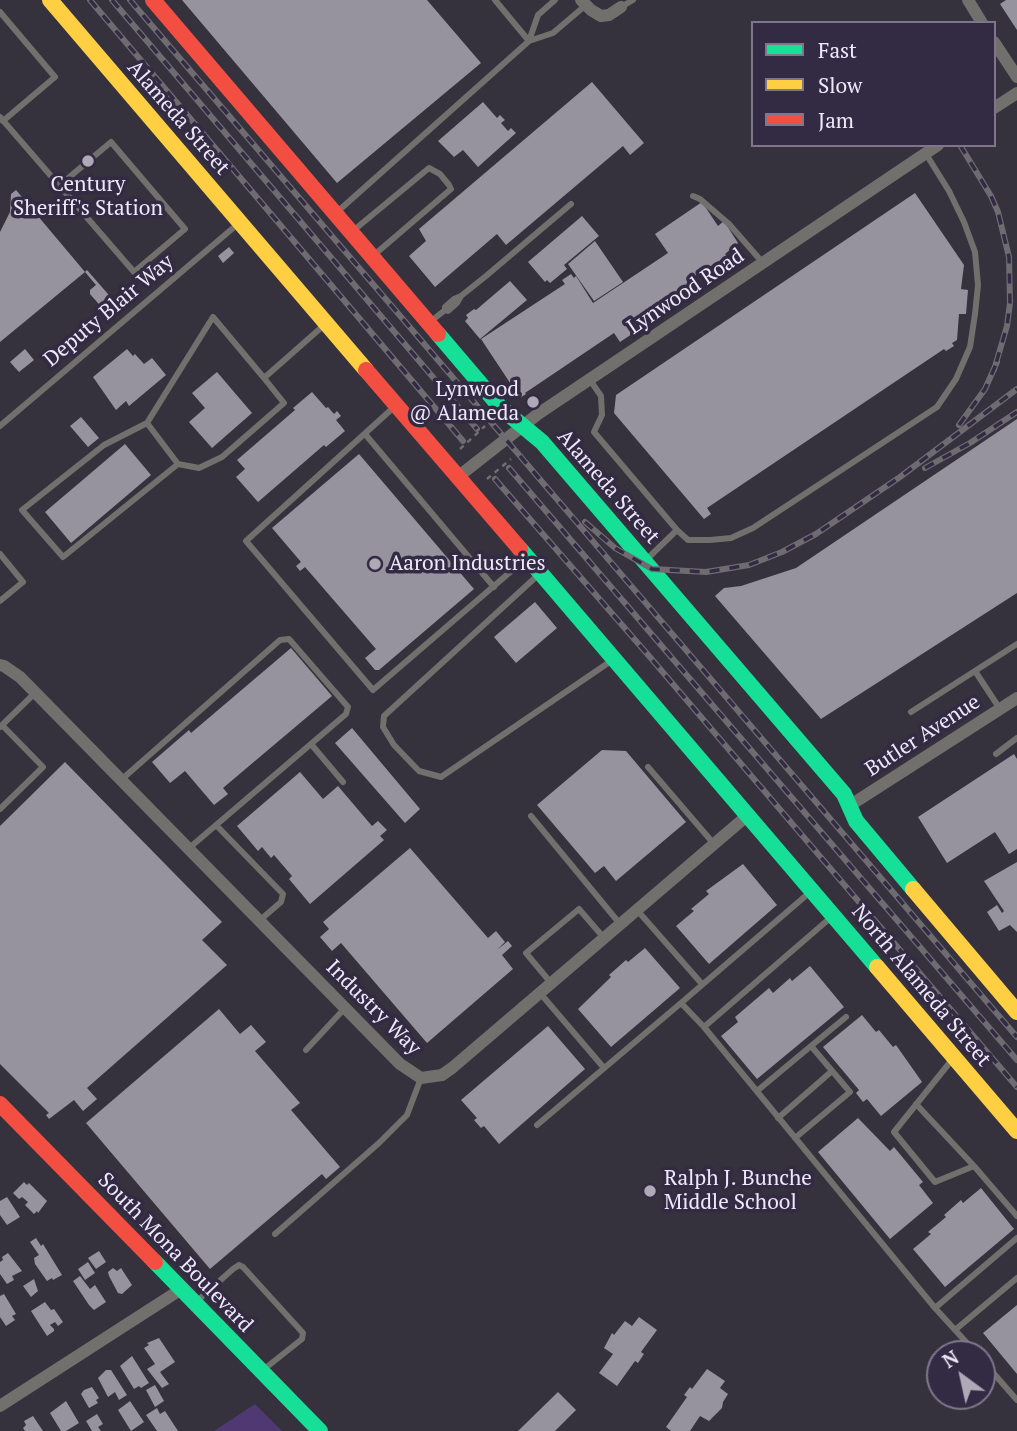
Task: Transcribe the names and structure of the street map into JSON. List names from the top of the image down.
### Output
{
  "streets": {
    "street": [
      "Alameda Street",
      "Lynwood Road",
      "Butler Avenue",
      "North Alameda Street",
      "Industry Way",
      "South Mona Boulevard"
    ],
    "lane": ["Deputy Blair Way"]
  },
  "crossings": [
    ["Alameda Street", "Lynwood Road"],
    ["Alameda Street", "Deputy Blair Way"],
    ["Alameda Street", "Butler Avenue"],
    ["Alameda Street", "North Alameda Street"],
    ["Alameda Street", "Industry Way"]
  ],
  "places": [
    "Century Sheriff's Station",
    "Lynwood @ Alameda",
    "Aaron Industries",
    "Ralph J. Bunche Middle School"
  ],
  "legend": ["Fast", "Slow", "Jam"],
  "north": "top left"
}
